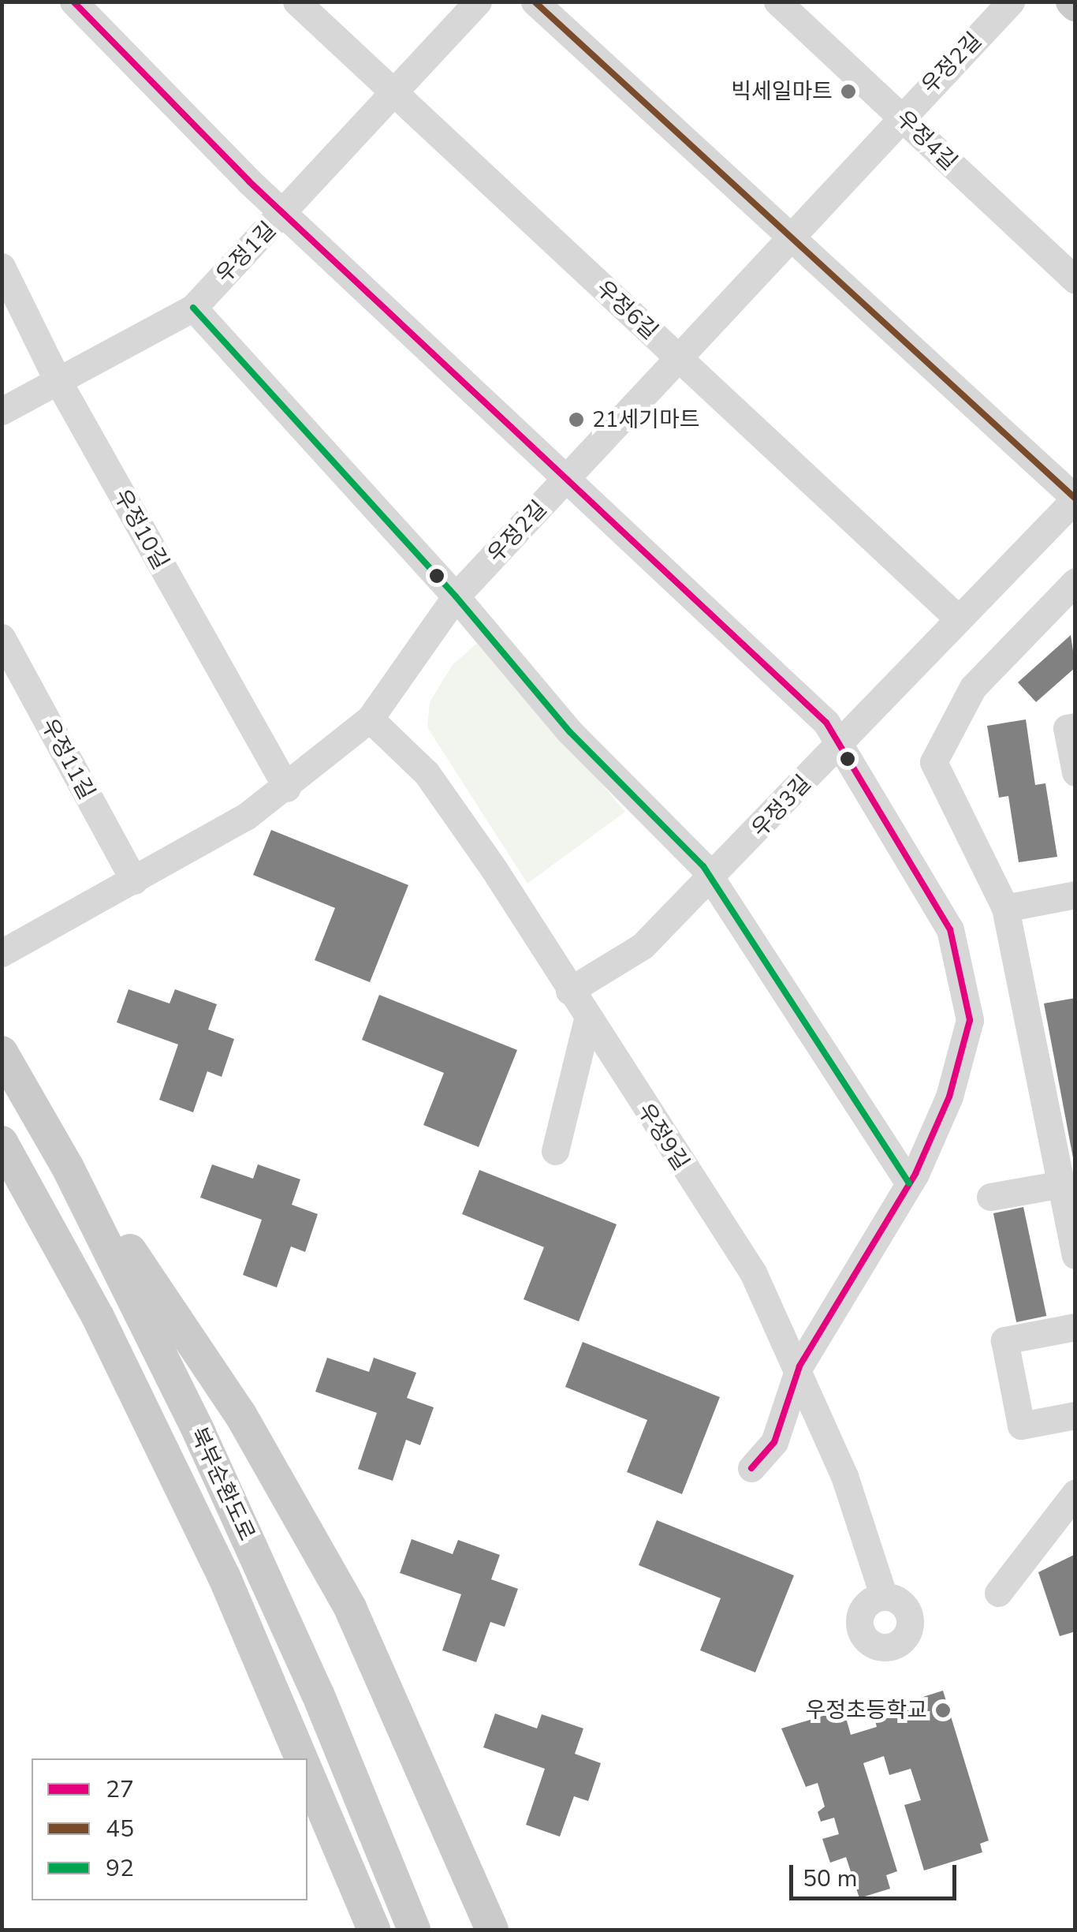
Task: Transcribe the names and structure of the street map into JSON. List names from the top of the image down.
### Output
{
  "streets": {
    "main road": ["북부순환도로"],
    "street": [
      "우정2길",
      "우정4길",
      "우정1길",
      "우정6길",
      "우정10길",
      "우정11길",
      "우정3길",
      "우정9길"
    ]
  },
  "crossings": [
    ["우정2길", "우정4길"],
    ["우정2길", "우정6길"],
    ["우정2길", "우정10길"],
    ["우정2길", "우정11길"],
    ["우정2길", "우정9길"],
    ["우정1길", "우정6길"],
    ["우정1길", "우정10길"],
    ["우정6길", "우정3길"],
    ["우정3길", "우정9길"]
  ],
  "places": ["빅세일마트", "21세기마트", "우정초등학교"],
  "lines": ["transit line 27", "transit line 45", "transit line 92"],
  "legend": ["27", "45", "92"],
  "scale_bar": "50 m"
}
